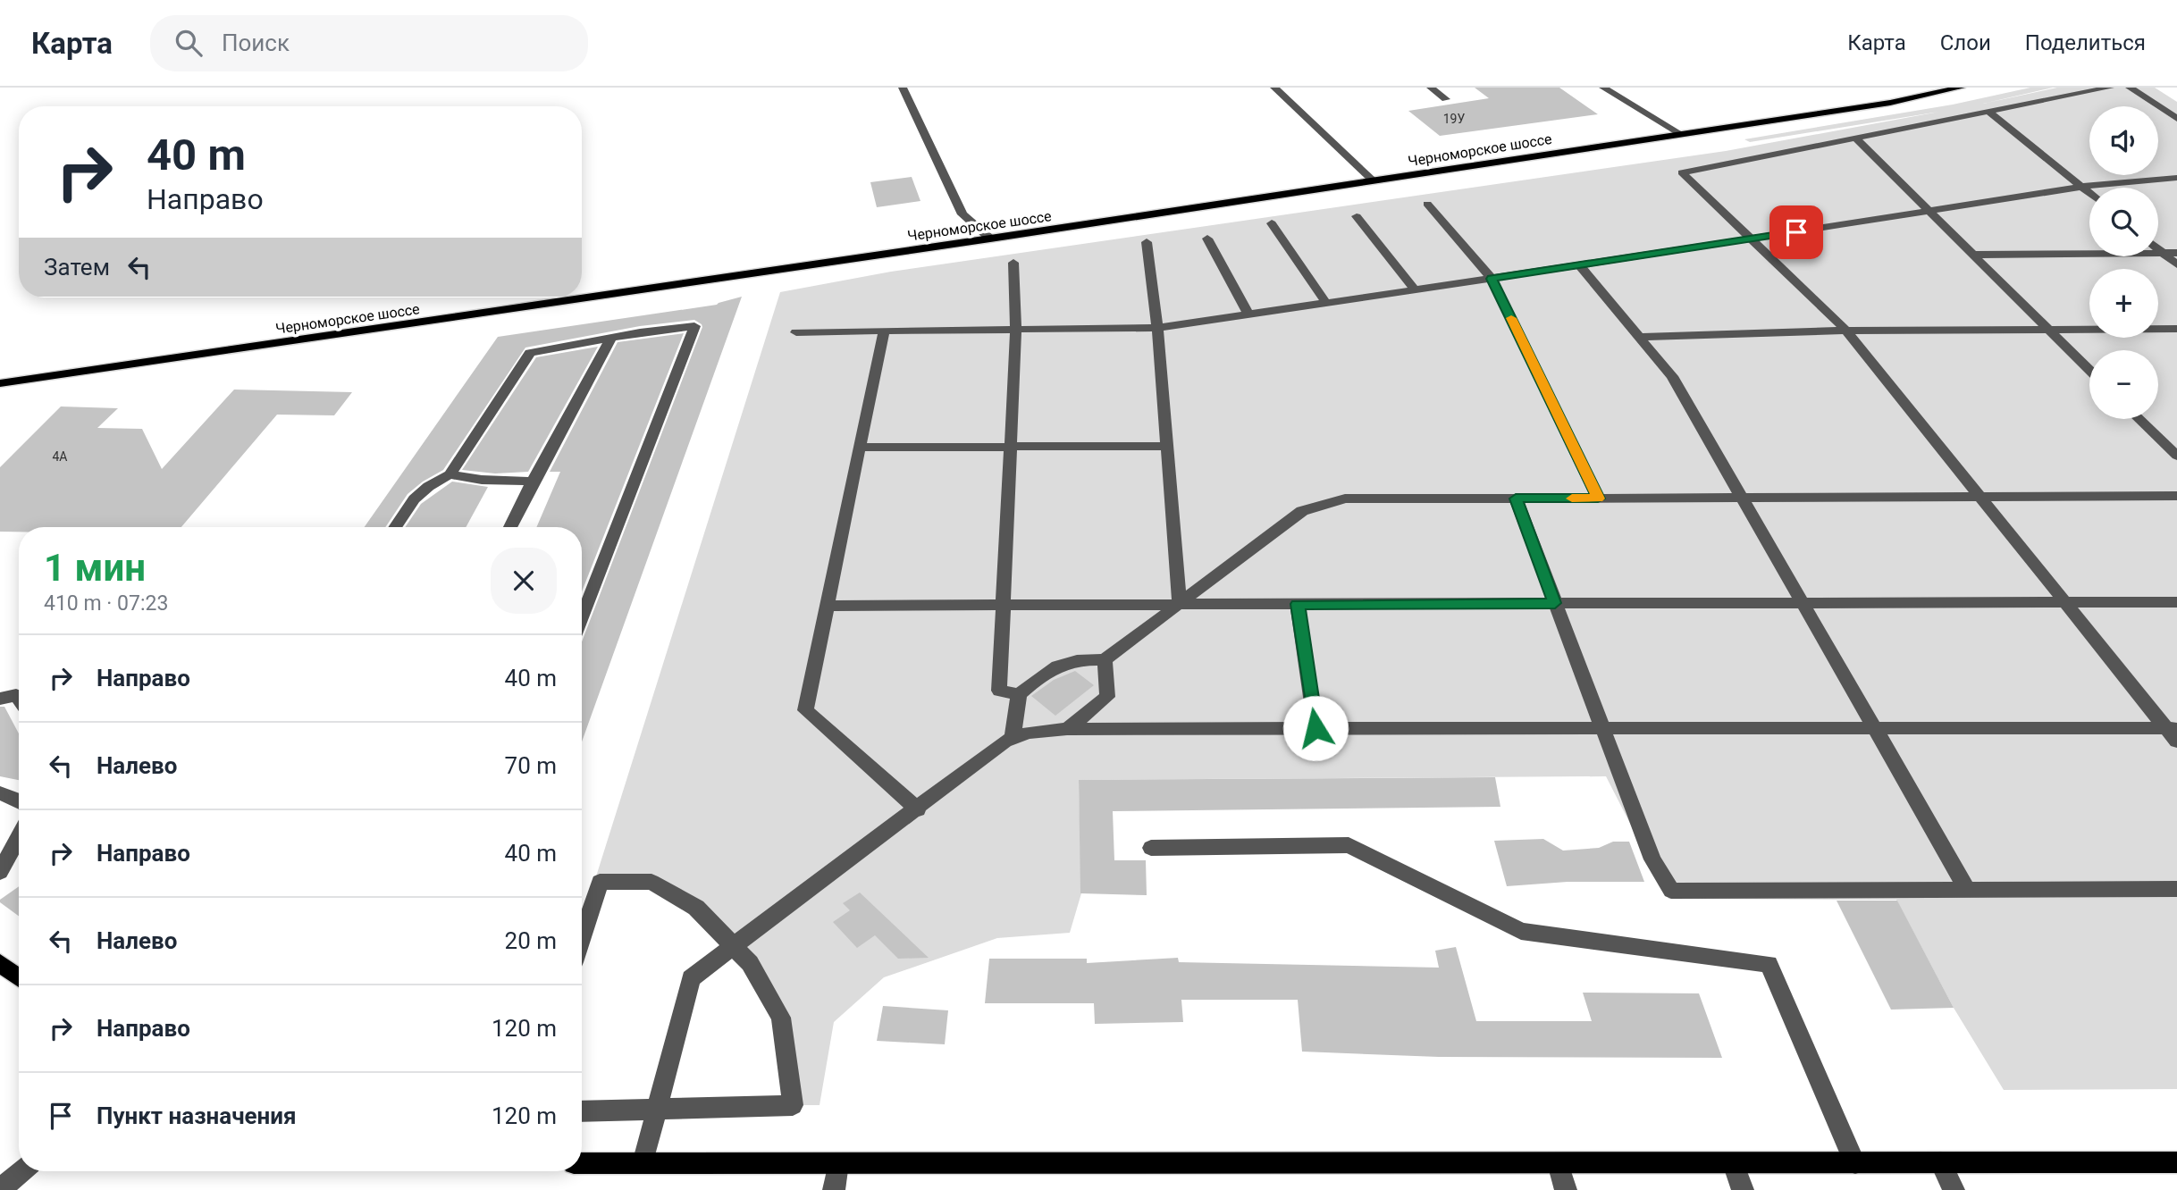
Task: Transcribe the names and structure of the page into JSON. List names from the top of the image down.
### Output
{
  "streets": {
    "main road": ["Черноморское шоссе"]
  },
  "house_numbers": ["19У", "4А"],
  "page": {
    "header": "Карта",
    "search": "Поиск",
    "nav": ["Карта", "Слои", "Поделиться"],
    "map_buttons": ["+", "−"],
    "turn": ["40 m", "Направо"],
    "then": "Затем",
    "heading": ["1 мин", "410 m · 07:23"],
    "list": [
      {
        "name": "Направо",
        "value": "40 m"
      },
      {
        "name": "Налево",
        "value": "70 m"
      },
      {
        "name": "Направо",
        "value": "40 m"
      },
      {
        "name": "Налево",
        "value": "20 m"
      },
      {
        "name": "Направо",
        "value": "120 m"
      },
      {
        "name": "Пункт назначения",
        "value": "120 m"
      }
    ]
  }
}
